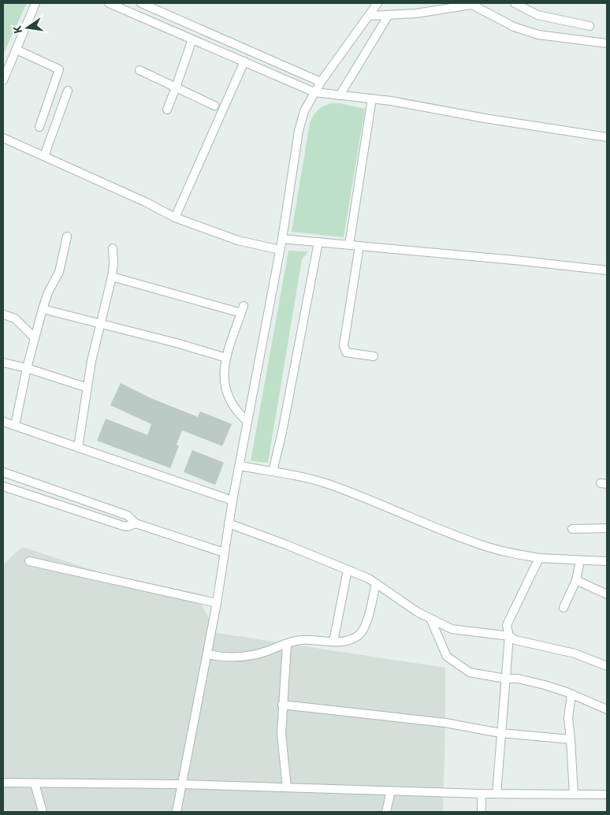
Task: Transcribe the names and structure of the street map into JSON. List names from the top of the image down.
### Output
{
  "north": "left"
}
